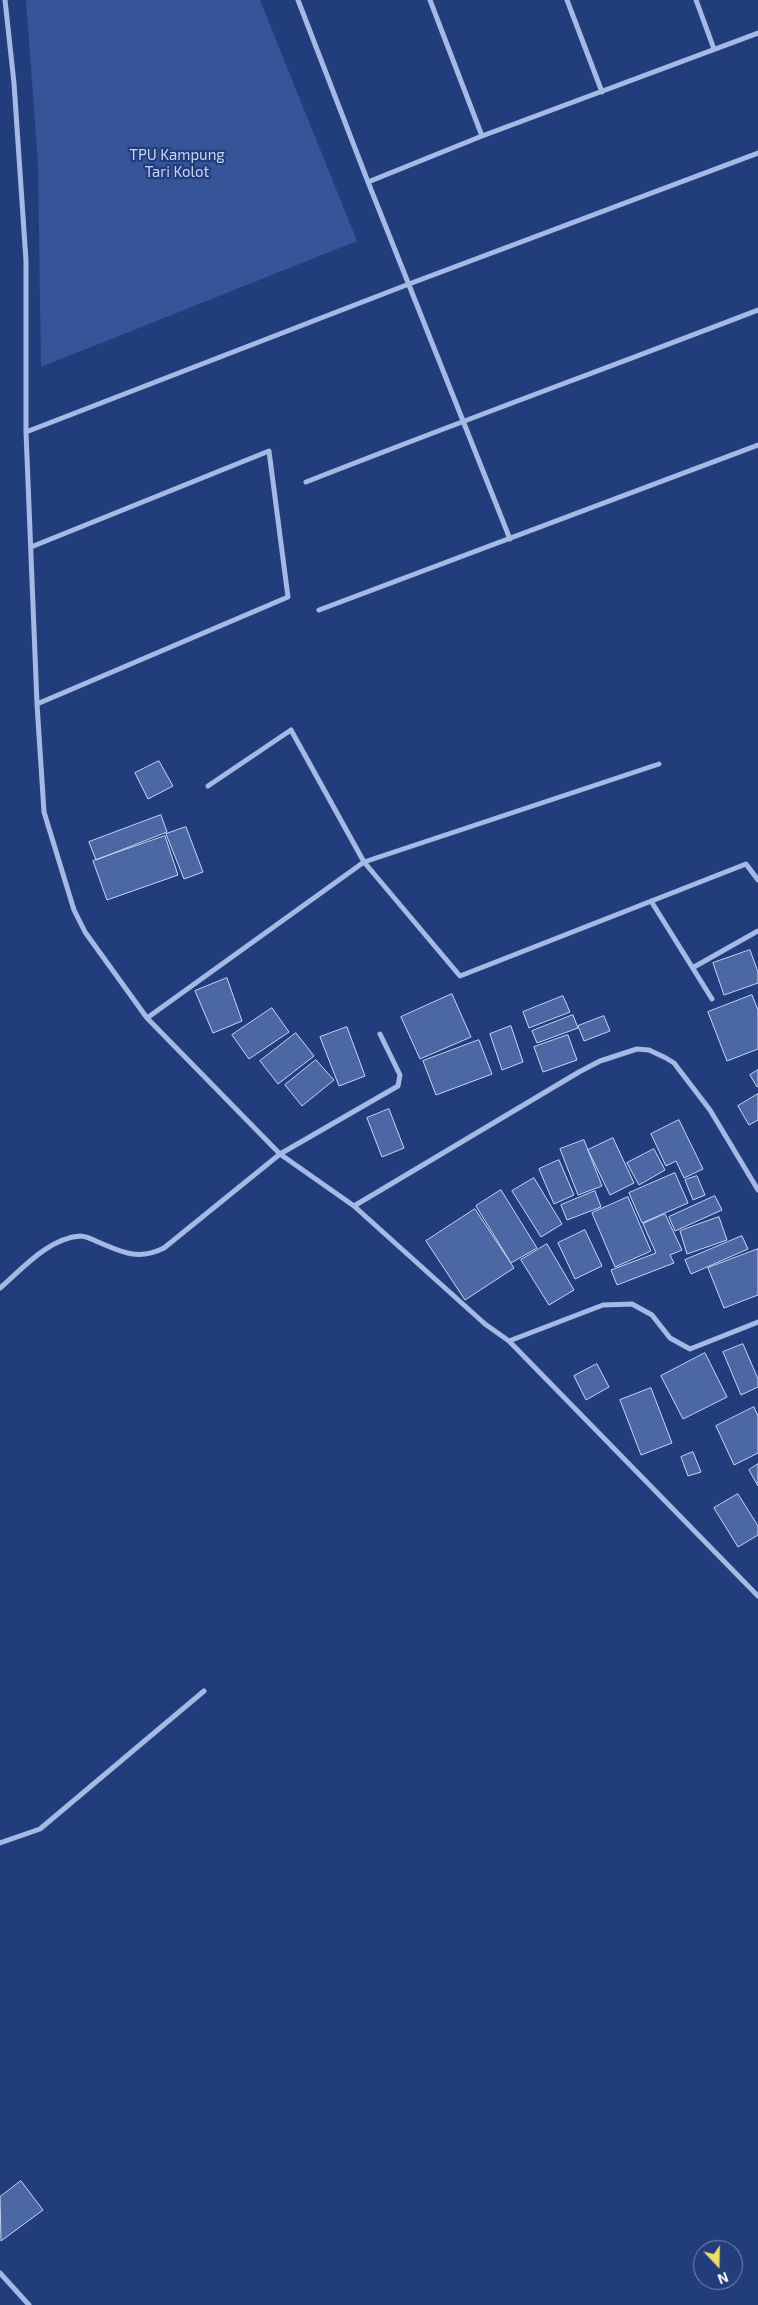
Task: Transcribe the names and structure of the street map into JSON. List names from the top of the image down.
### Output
{
  "parks": ["TPU Kampung Tari Kolot"],
  "north": "bottom"
}
